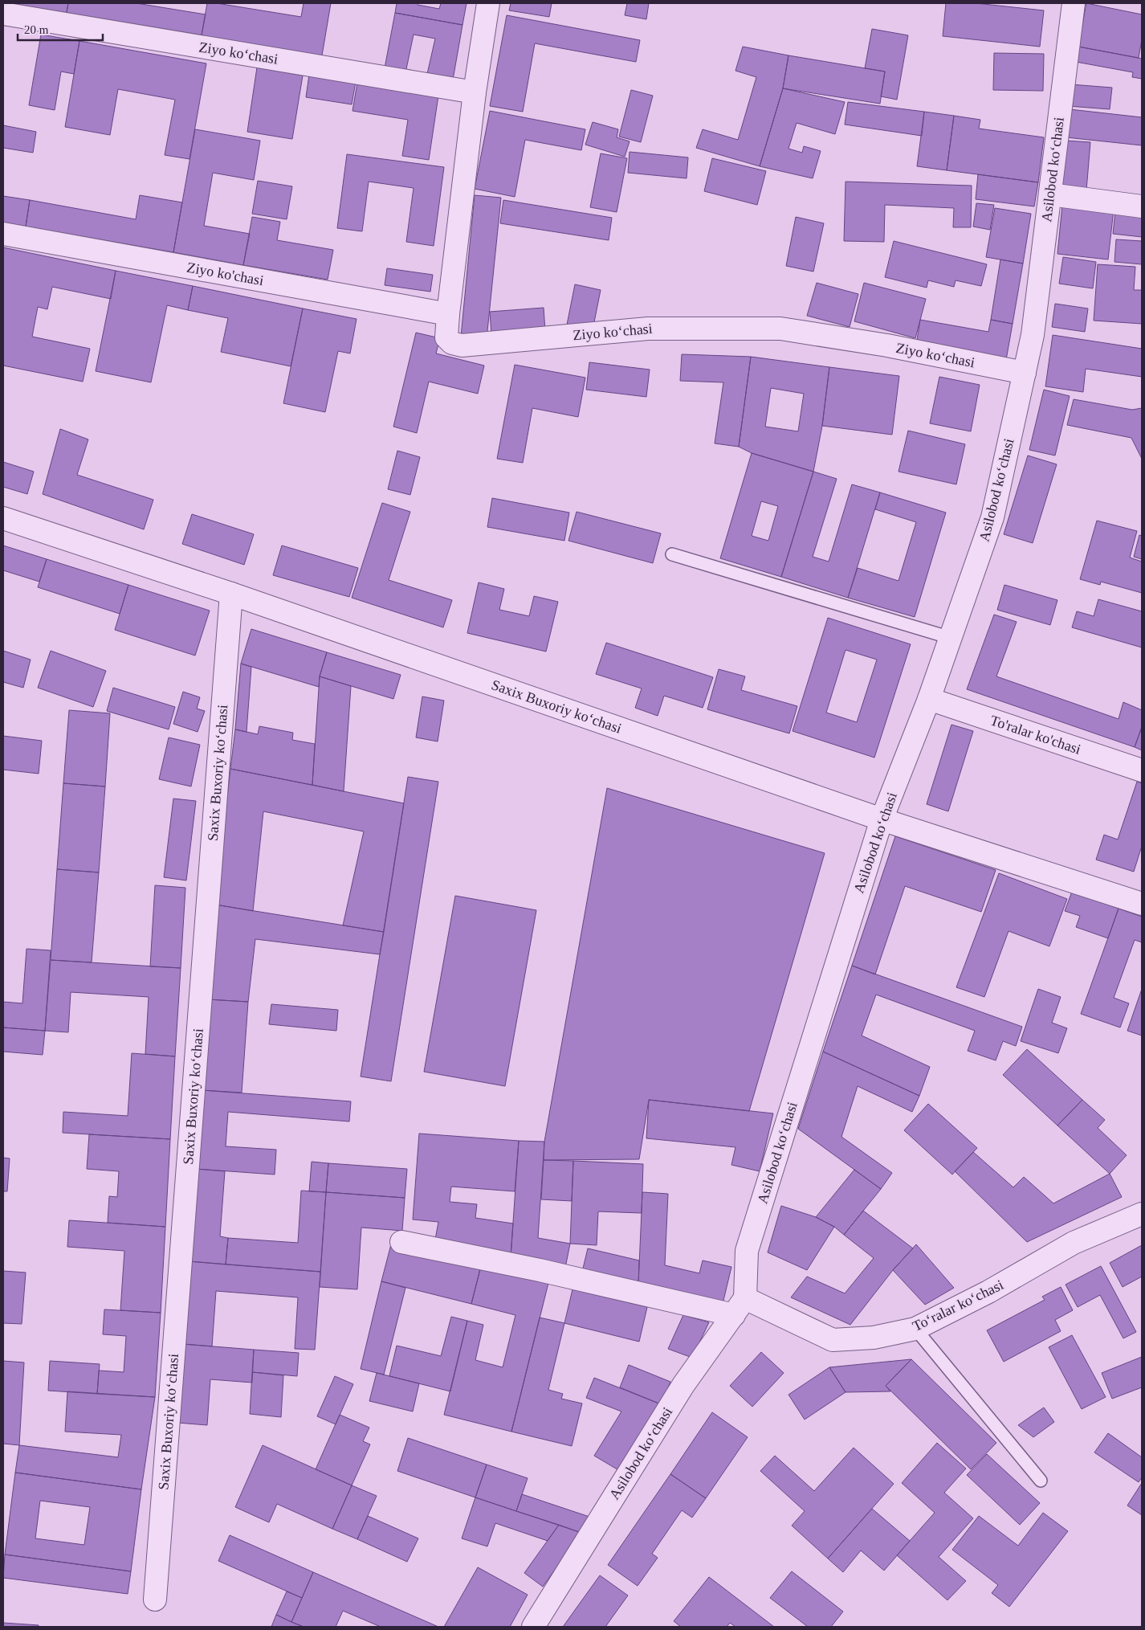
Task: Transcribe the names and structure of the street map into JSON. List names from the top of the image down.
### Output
{
  "streets": {
    "street": [
      "Ziyo koʻchasi",
      "Asilobod koʻchasi",
      "Ziyo ko'chasi",
      "Saxix Buxoriy ko‘chasi",
      "To'ralar ko'chasi",
      "Toʻralar koʻchasi"
    ]
  },
  "crossings": [
    ["Ziyo koʻchasi", "Asilobod koʻchasi"],
    ["Ziyo koʻchasi", "Ziyo ko'chasi"],
    ["Asilobod koʻchasi", "Saxix Buxoriy ko‘chasi"],
    ["Asilobod koʻchasi", "To'ralar ko'chasi"],
    ["Asilobod koʻchasi", "Toʻralar koʻchasi"]
  ],
  "scale_bar": "20 m"
}
